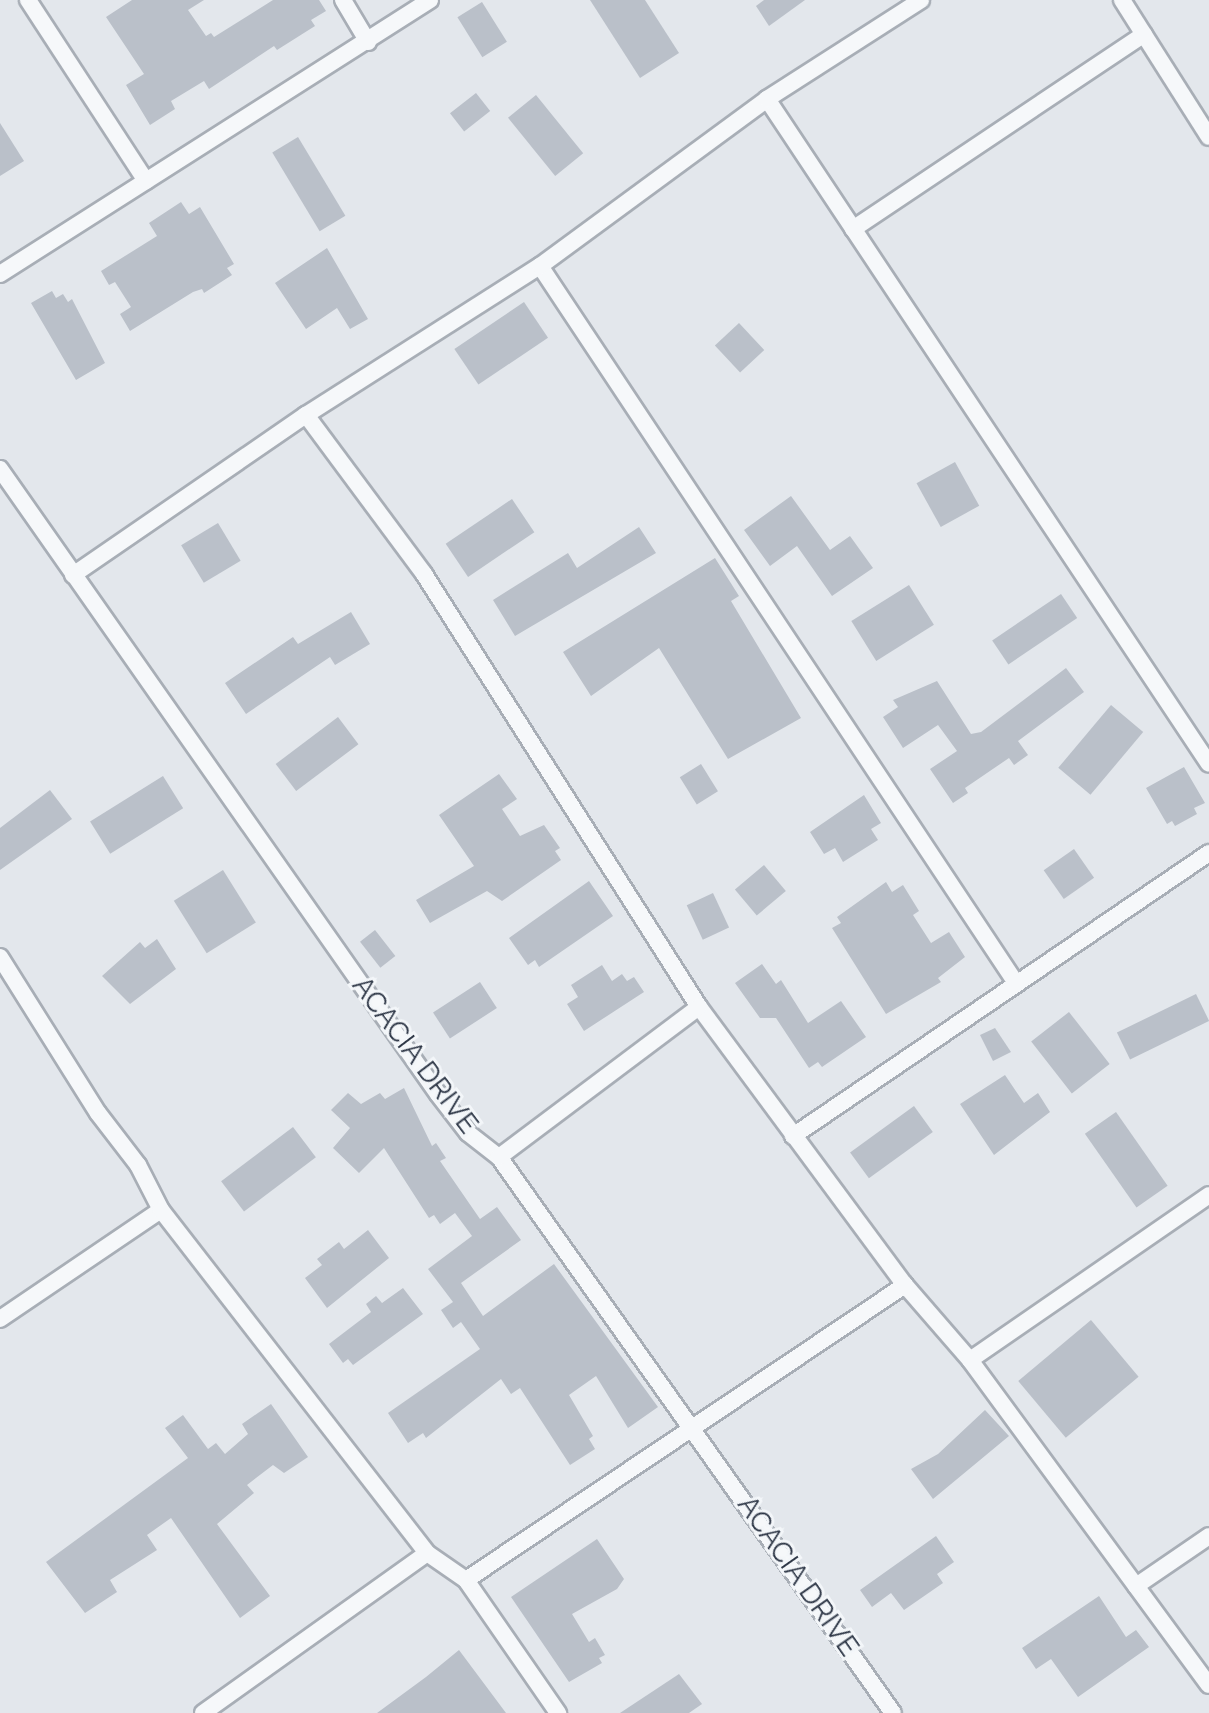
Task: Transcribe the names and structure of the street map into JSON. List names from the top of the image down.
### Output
{
  "streets": {
    "street": ["ACACIA DRIVE"]
  }
}
